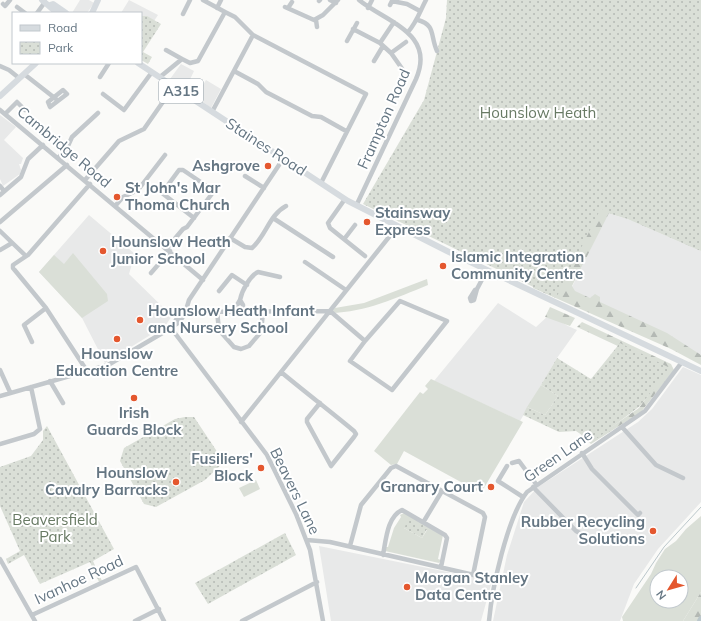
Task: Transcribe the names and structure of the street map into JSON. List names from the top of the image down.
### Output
{
  "streets": {
    "main road": ["A315", "Staines Road"],
    "street": [
      "Frampton Road",
      "Cambridge Road",
      "Green Lane",
      "Beavers Lane",
      "Ivanhoe Road"
    ]
  },
  "crossings": [
    ["A315", "Staines Road"],
    ["A315", "Green Lane"],
    ["Frampton Road", "Staines Road"]
  ],
  "parks": ["Hounslow Heath", "Beaversfield Park"],
  "places": [
    "Ashgrove",
    "St John's Mar Thoma Church",
    "Stainsway Express",
    "Hounslow Heath Junior School",
    "Islamic Integration Community Centre",
    "Hounslow Heath Infant and Nursery School",
    "Hounslow Education Centre",
    "Irish Guards Block",
    "Fusiliers' Block",
    "Hounslow Cavalry Barracks",
    "Granary Court",
    "Rubber Recycling Solutions",
    "Morgan Stanley Data Centre"
  ],
  "legend": ["Road", "Park"],
  "north": "bottom left"
}
